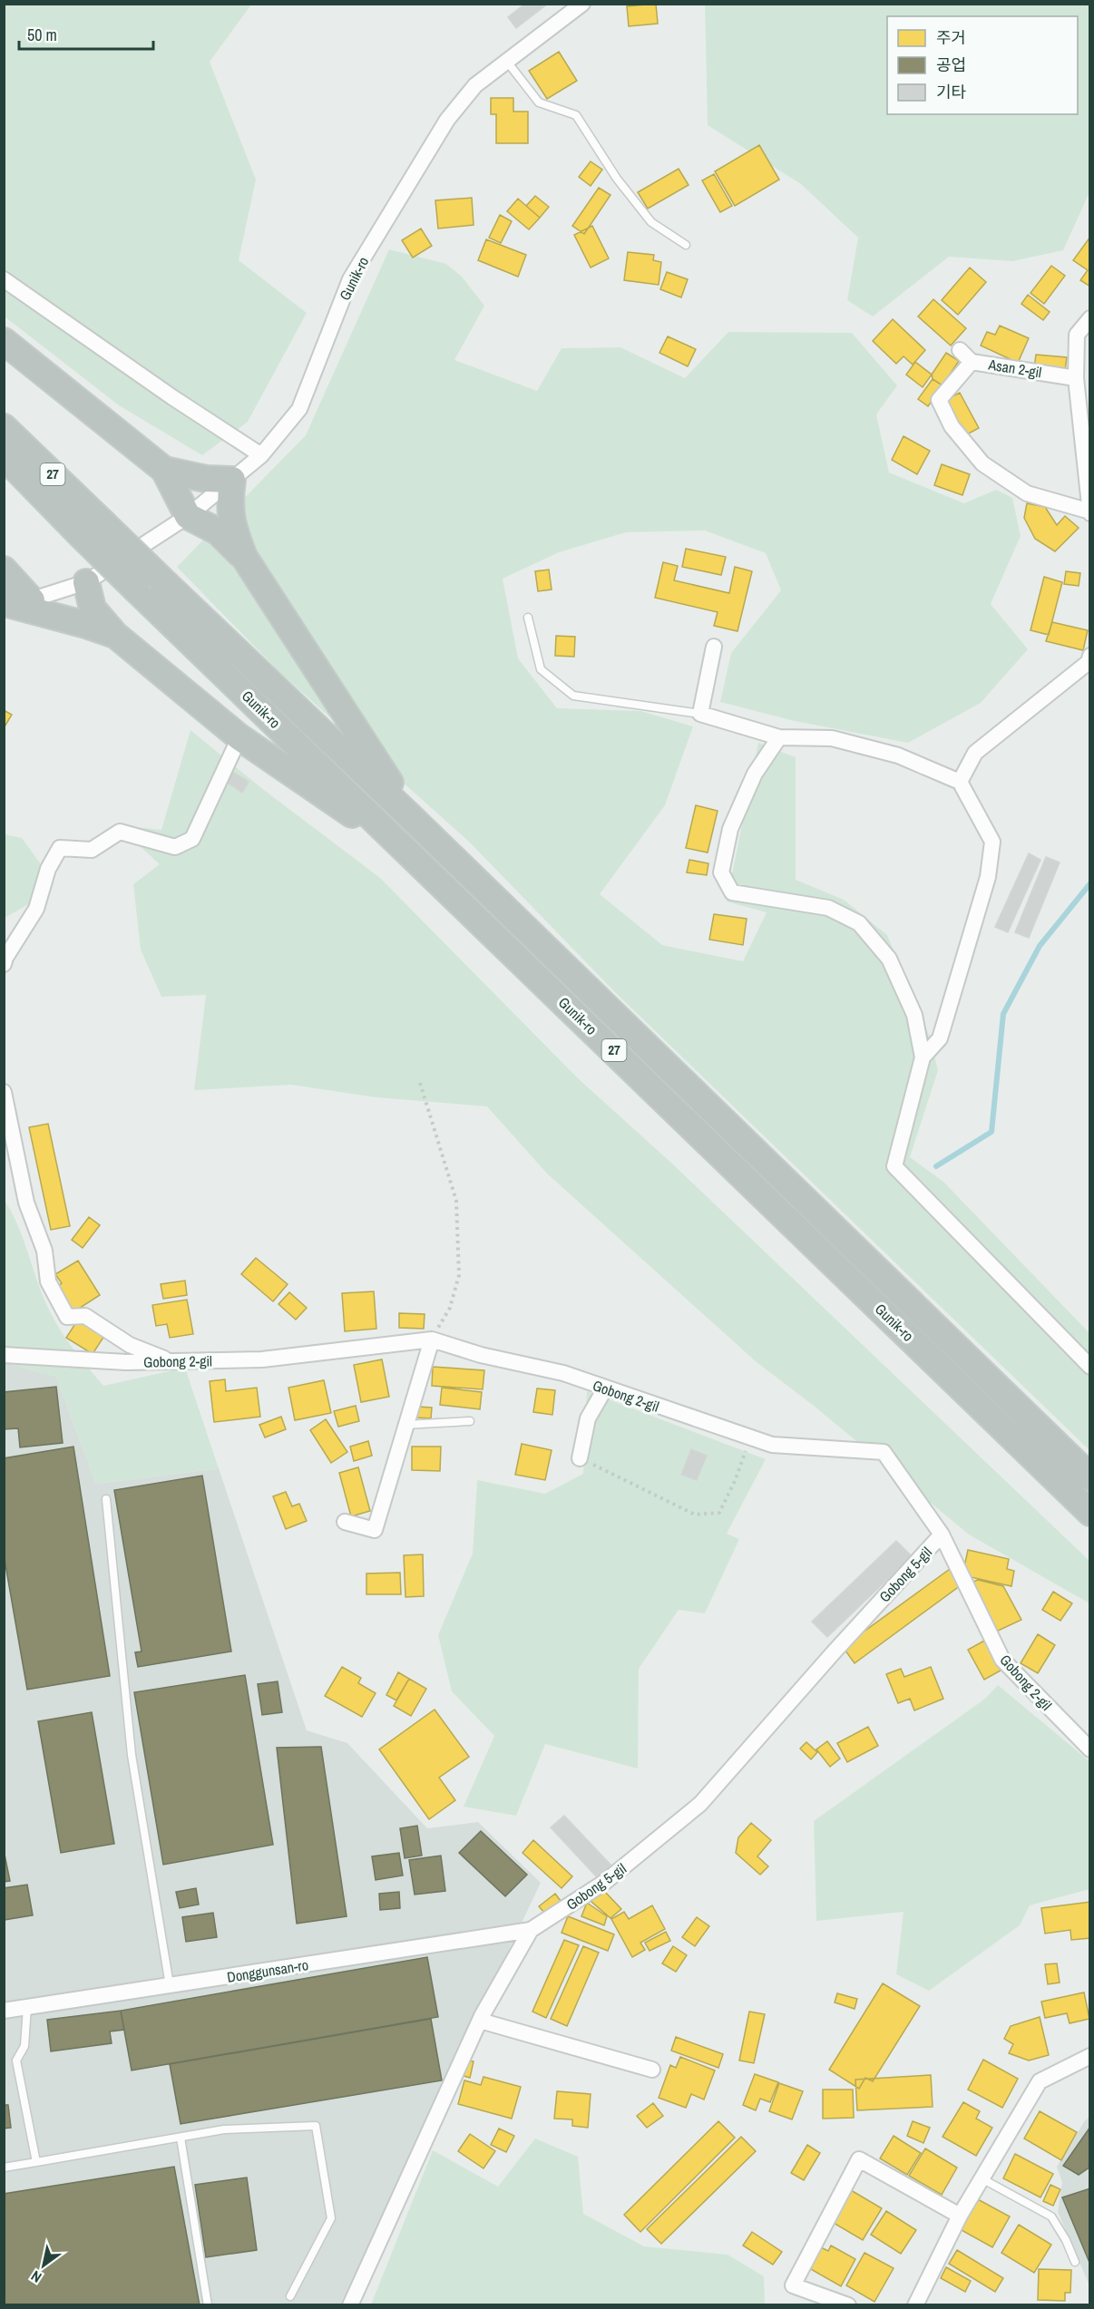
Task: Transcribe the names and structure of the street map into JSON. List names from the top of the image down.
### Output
{
  "streets": {
    "highway": ["Gunik-ro", "27"],
    "street": [
      "Asan 2-gil",
      "Gobong 2-gil",
      "Gobong 5-gil",
      "Donggunsan-ro"
    ]
  },
  "crossings": [
    ["Gobong 2-gil", "Gobong 5-gil"],
    ["Gobong 5-gil", "Donggunsan-ro"]
  ],
  "legend": ["주거", "공업", "기타"],
  "scale_bar": "50 m",
  "north": "bottom left"
}
